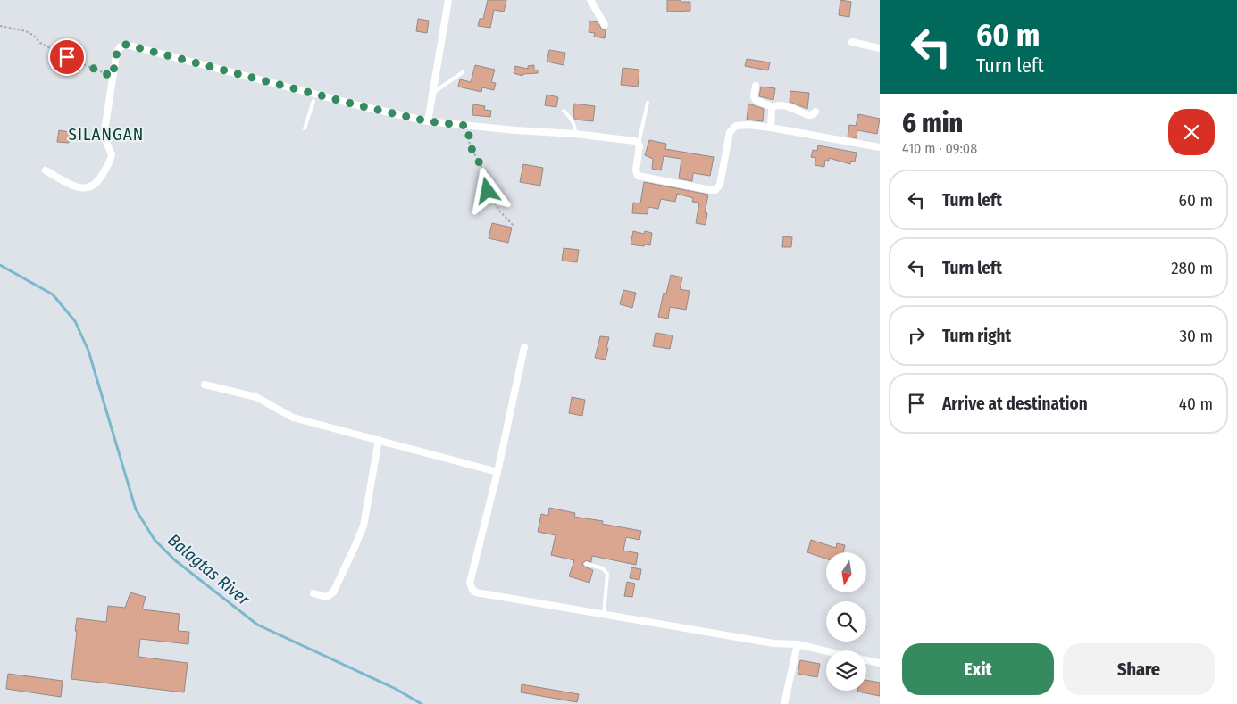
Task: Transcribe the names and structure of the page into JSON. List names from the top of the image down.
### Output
{
  "districts": ["SILANGAN"],
  "water": ["Balagtas River"],
  "north": "bottom",
  "page": {
    "turn": ["60 m", "Turn left"],
    "heading": ["6 min", "410 m · 09:08"],
    "list": [
      {
        "name": "Turn left",
        "value": "60 m"
      },
      {
        "name": "Turn left",
        "value": "280 m"
      },
      {
        "name": "Turn right",
        "value": "30 m"
      },
      {
        "name": "Arrive at destination",
        "value": "40 m"
      }
    ],
    "buttons": ["Exit", "Share"]
  }
}
